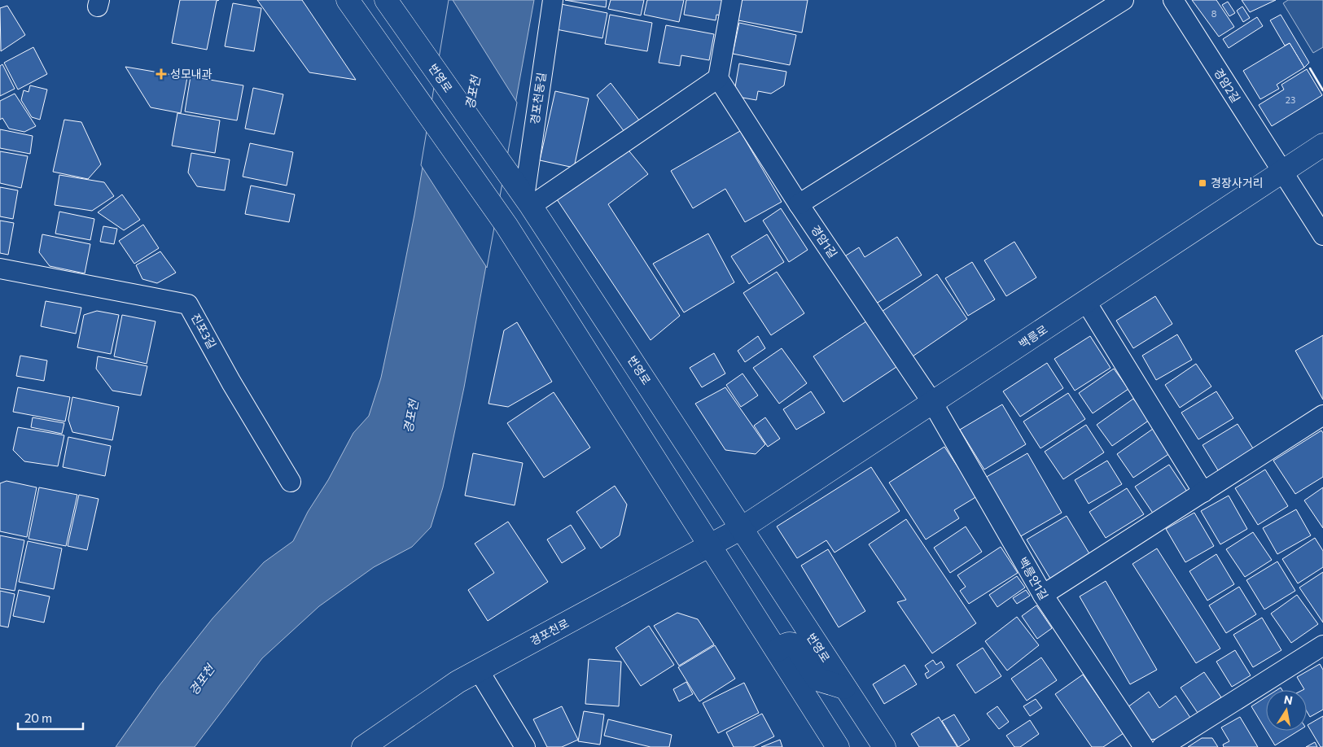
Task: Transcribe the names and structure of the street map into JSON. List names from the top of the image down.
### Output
{
  "streets": {
    "main road": ["번영로", "백릉로", "경포천로"],
    "street": [
      "경암2길",
      "경포천동길",
      "경암1길",
      "진포3길",
      "백릉안1길"
    ]
  },
  "crossings": [
    ["번영로", "경포천동길"],
    ["번영로", "백릉로"],
    ["번영로", "경포천로"],
    ["경암2길", "백릉로"],
    ["경암1길", "백릉로"],
    ["경암1길", "백릉안1길"],
    ["백릉로", "백릉안1길"],
    ["백릉로", "경포천로"]
  ],
  "water": ["경포천"],
  "places": {
    "health": ["성모내과"],
    "transit": ["경장사거리"]
  },
  "house_numbers": ["8", "23"],
  "scale_bar": "20 m",
  "north": "top"
}
